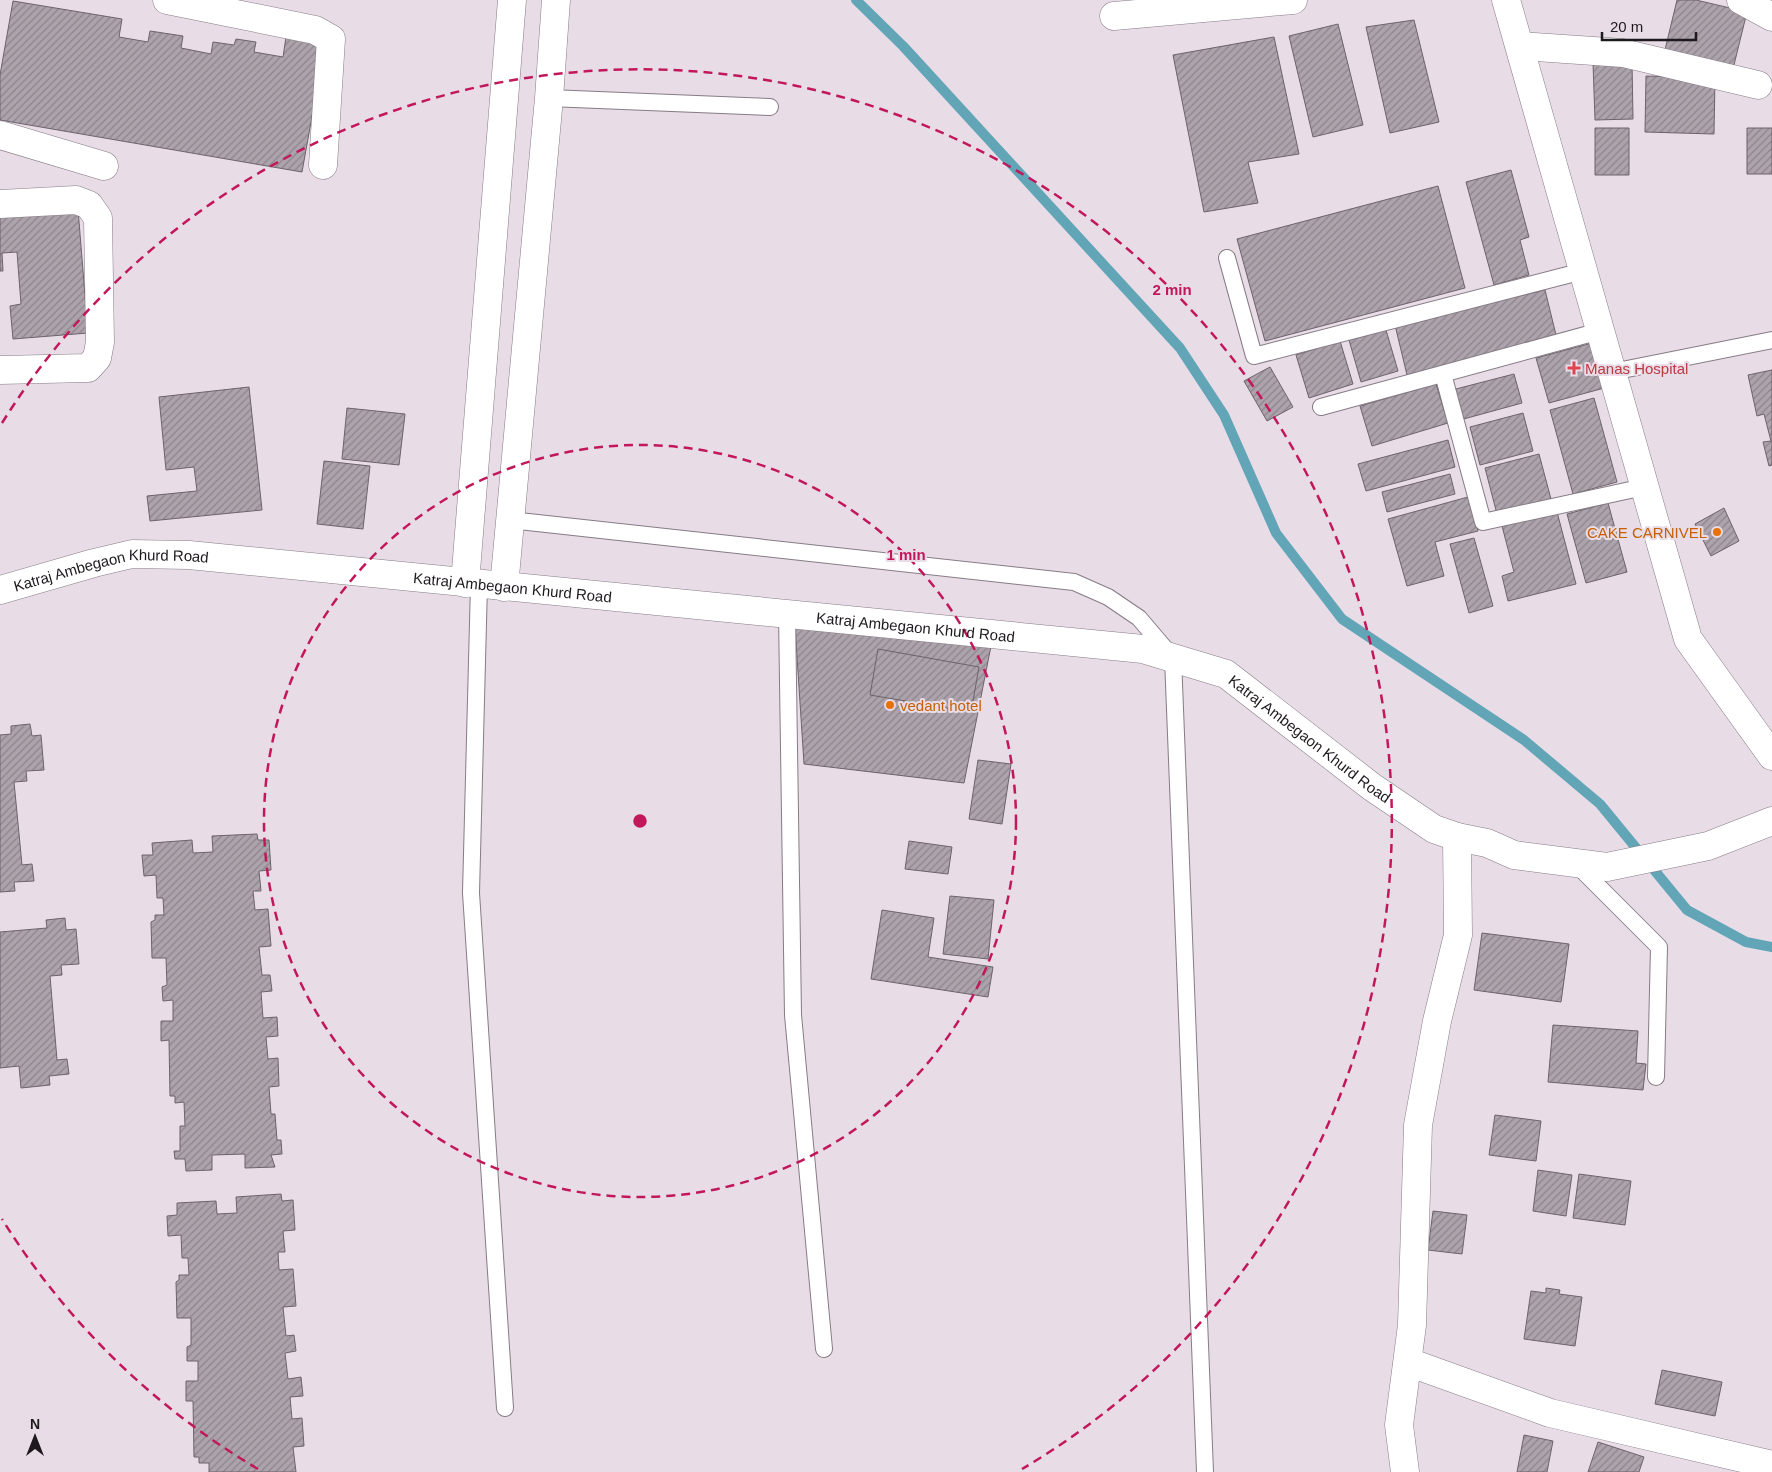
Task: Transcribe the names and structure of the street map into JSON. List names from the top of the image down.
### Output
{
  "streets": {
    "street": ["Katraj Ambegaon Khurd Road"]
  },
  "places": {
    "health": ["Manas Hospital"],
    "other": ["CAKE CARNIVEL", "vedant hotel"]
  },
  "scale_bar": "20 m",
  "north": "top",
  "rings": ["2 min", "1 min"]
}
